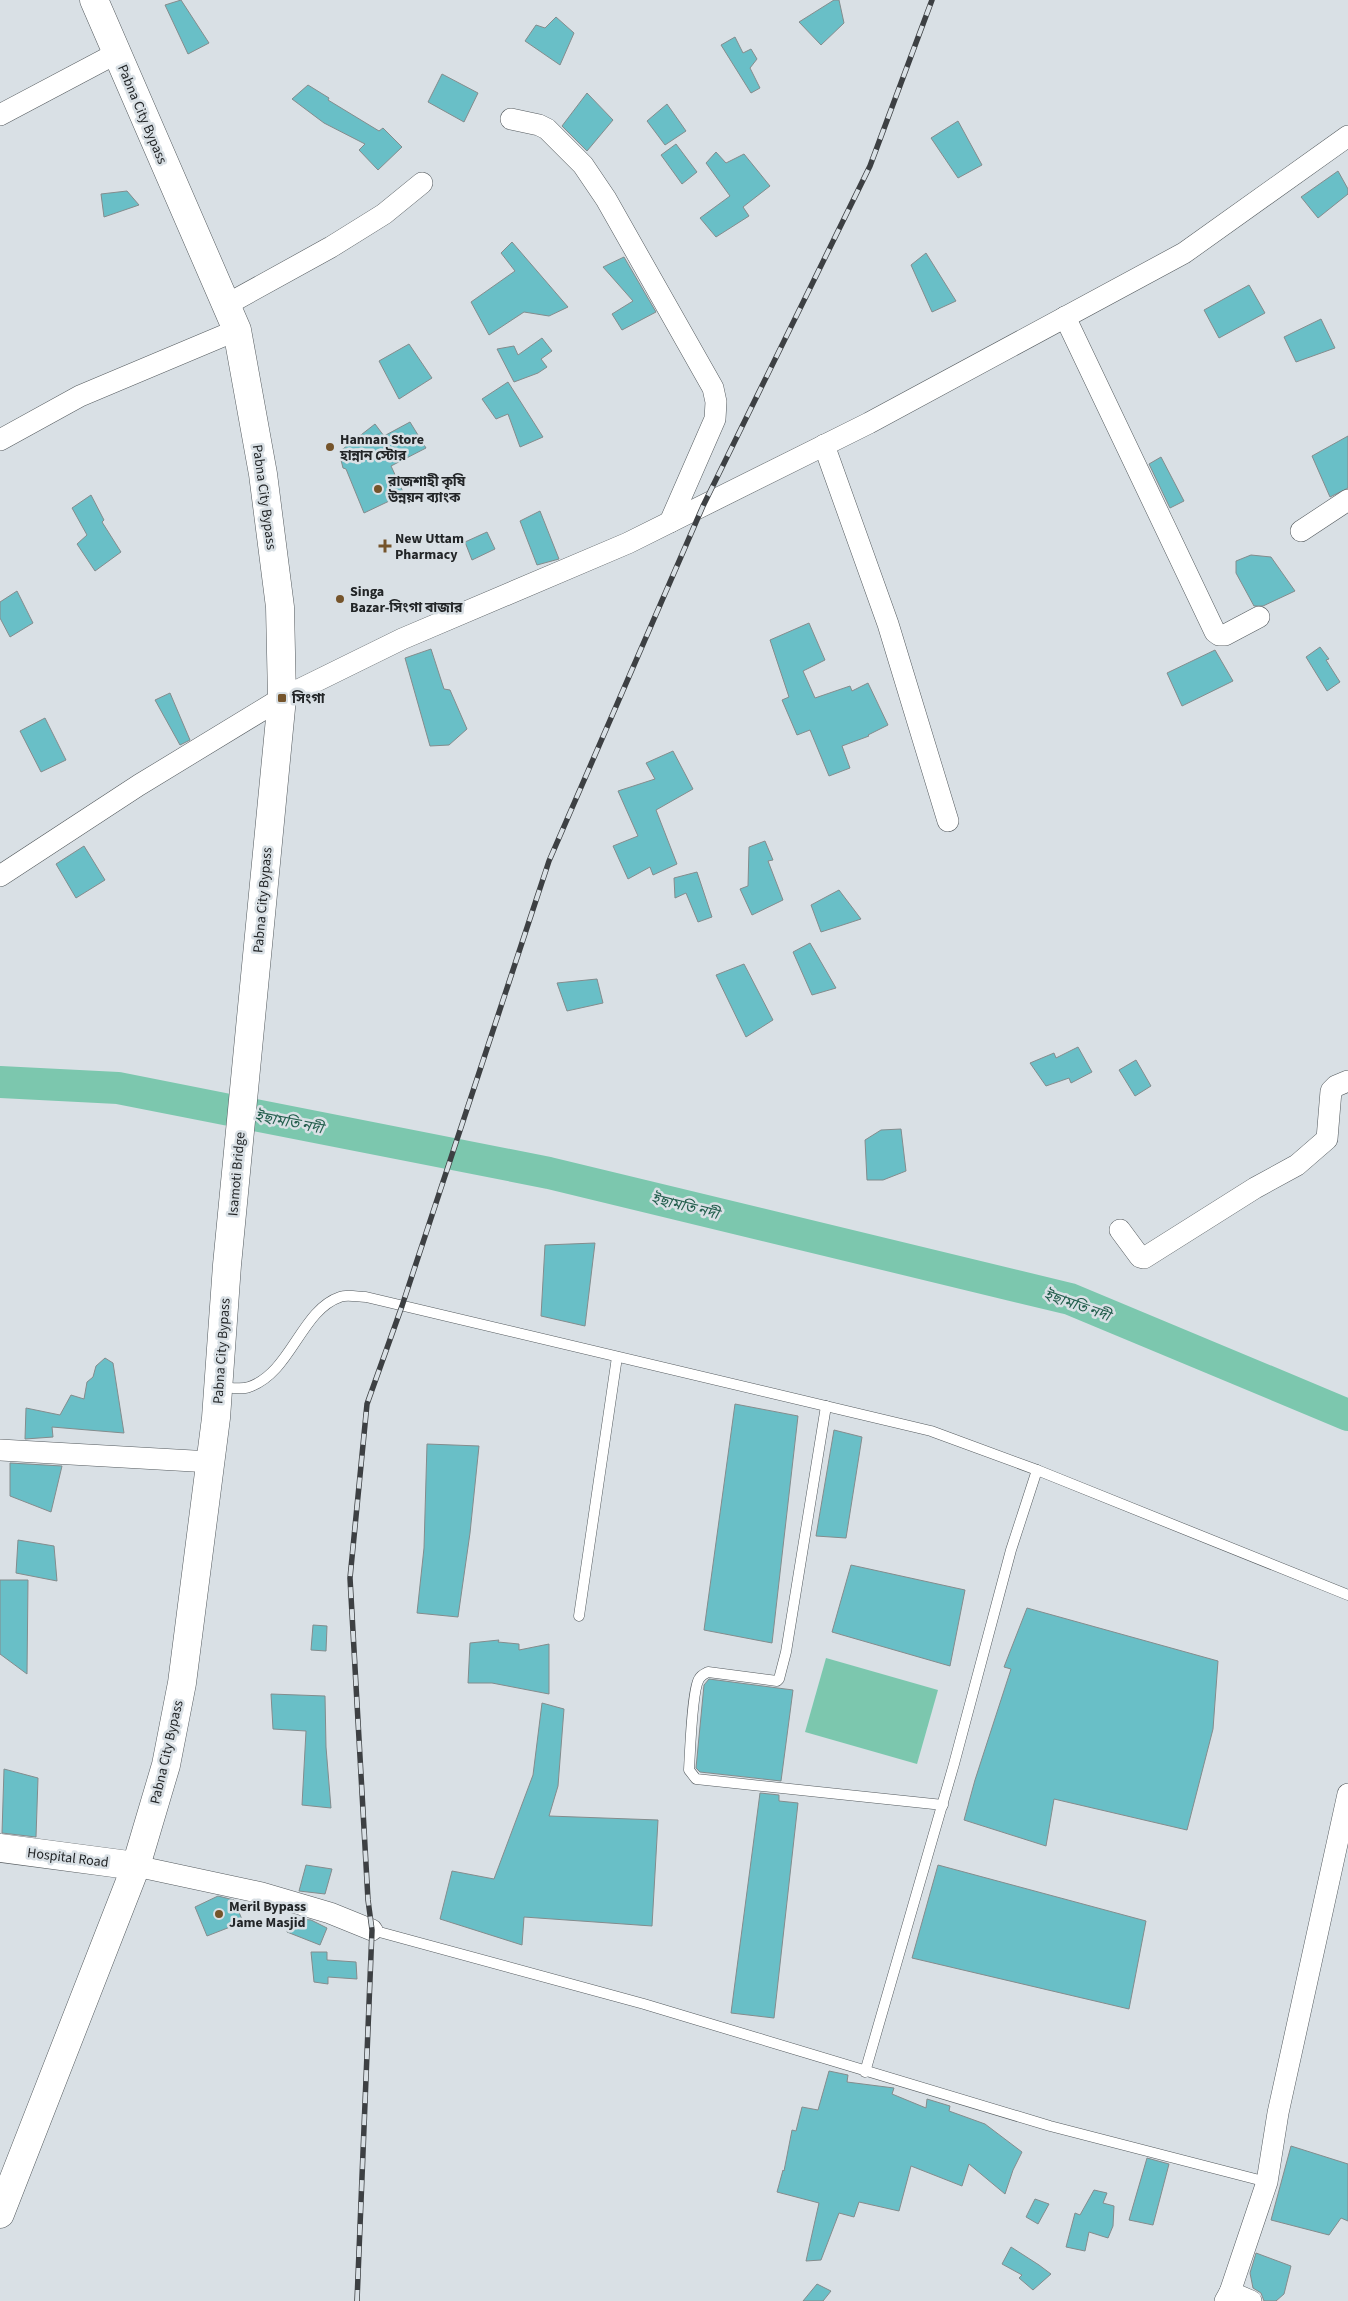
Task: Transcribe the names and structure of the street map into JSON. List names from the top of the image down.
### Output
{
  "streets": {
    "main road": ["Pabna City Bypass", "Isamoti Bridge", "Hospital Road"]
  },
  "crossings": [
    ["Pabna City Bypass", "Isamoti Bridge"],
    ["Pabna City Bypass", "Hospital Road"]
  ],
  "water": ["ইছামতি নদী"],
  "places": {
    "other": [
      "Hannan Store হান্নান স্টোর",
      "রাজশাহী কৃষি উন্নয়ন ব্যাংক",
      "Singa Bazar-সিংগা বাজার",
      "Meril Bypass Jame Masjid"
    ],
    "health": ["New Uttam Pharmacy"],
    "transit": ["সিংগা"]
  }
}
